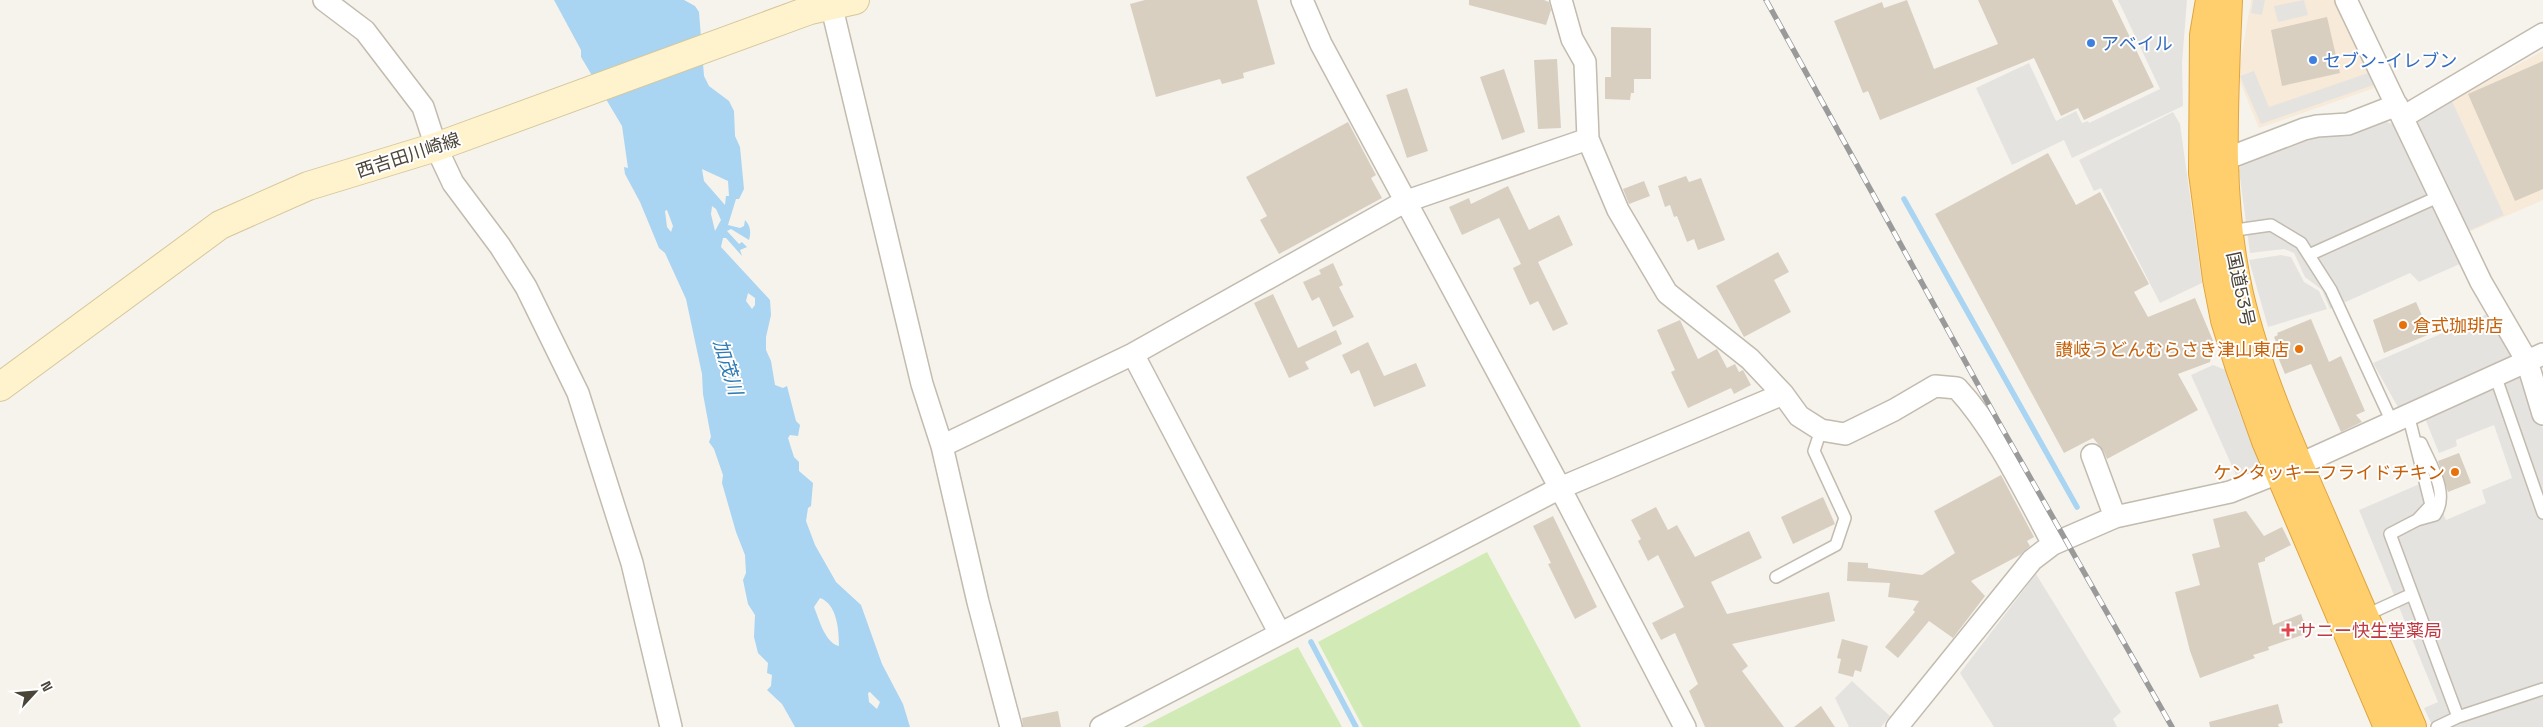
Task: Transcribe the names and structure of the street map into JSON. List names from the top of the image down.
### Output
{
  "streets": {
    "highway": ["国道53号"],
    "main road": ["西吉田川崎線"]
  },
  "water": ["加茂川"],
  "places": {
    "other": [
      "アベイル",
      "セブン-イレブン",
      "倉式珈琲店",
      "讃岐うどんむらさき津山東店",
      "ケンタッキーフライドチキン"
    ],
    "health": ["サニー快生堂薬局"]
  },
  "north": "top right"
}
